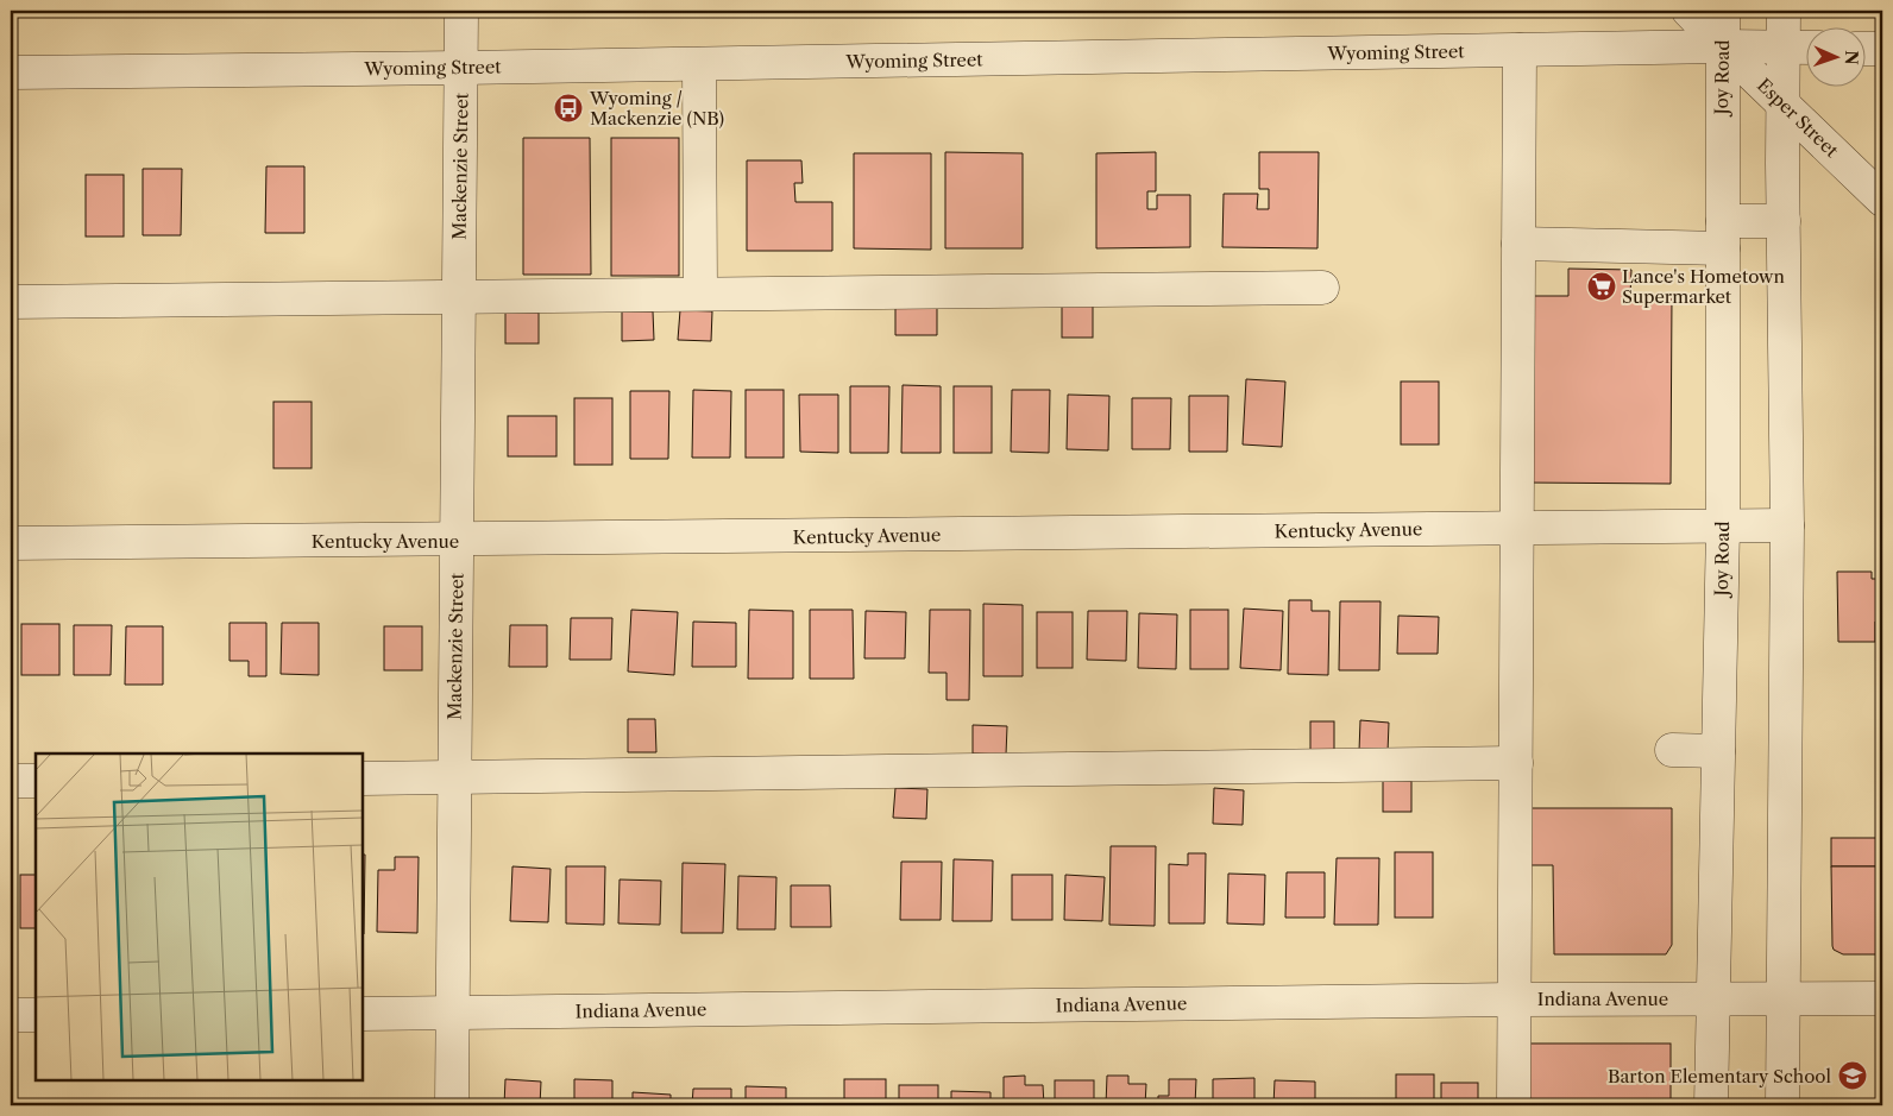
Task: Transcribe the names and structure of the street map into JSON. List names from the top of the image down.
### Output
{
  "streets": {
    "street": [
      "Wyoming Street",
      "Joy Road",
      "Esper Street",
      "Mackenzie Street",
      "Kentucky Avenue",
      "Indiana Avenue"
    ]
  },
  "crossings": [
    ["Wyoming Street", "Joy Road"],
    ["Wyoming Street", "Esper Street"],
    ["Wyoming Street", "Mackenzie Street"],
    ["Joy Road", "Esper Street"],
    ["Joy Road", "Kentucky Avenue"],
    ["Joy Road", "Indiana Avenue"],
    ["Mackenzie Street", "Kentucky Avenue"],
    ["Mackenzie Street", "Indiana Avenue"]
  ],
  "places": {
    "bus stop": ["Wyoming / Mackenzie (NB)"],
    "supermarket": ["Lance's Hometown Supermarket"],
    "school or university": ["Barton Elementary School"]
  },
  "north": "right"
}
